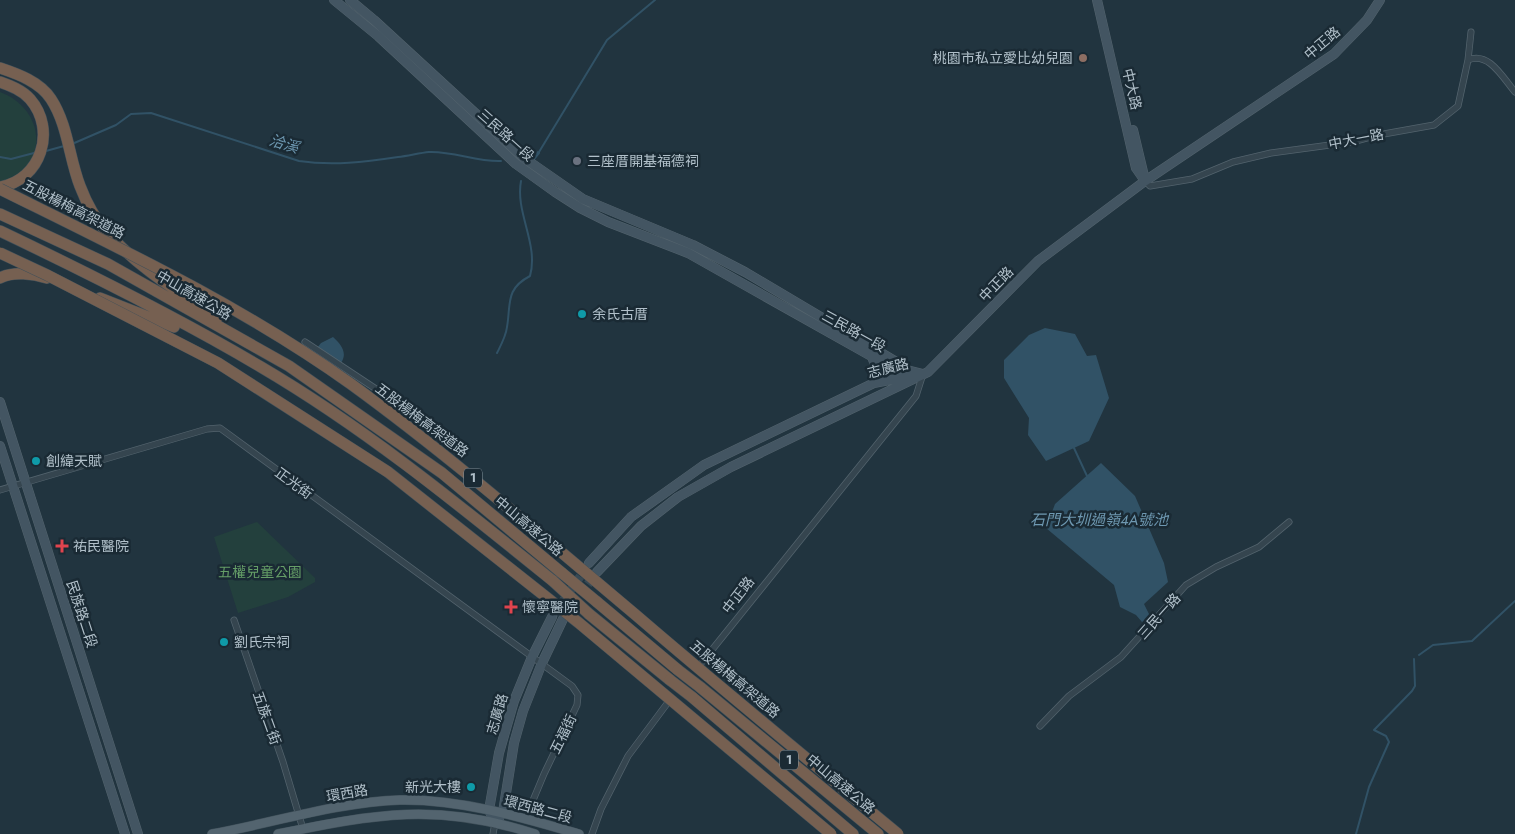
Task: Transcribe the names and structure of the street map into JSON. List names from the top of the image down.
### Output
{
  "streets": {
    "highway": ["五股楊梅高架道路", "中山高速公路", "1"],
    "main road": [
      "中正路",
      "中大路",
      "三民路一段",
      "志廣路",
      "民族路二段",
      "環西路",
      "環西路二段"
    ],
    "street": [
      "中大一路",
      "正光街",
      "三民一路",
      "五族二街",
      "五福街"
    ]
  },
  "crossings": [
    ["中正路", "中大路"],
    ["中正路", "三民路一段"],
    ["中正路", "中大一路"],
    ["中正路", "志廣路"],
    ["中大路", "中大一路"],
    ["三民路一段", "志廣路"],
    ["志廣路", "正光街"],
    ["志廣路", "五福街"],
    ["志廣路", "環西路"],
    ["志廣路", "環西路二段"],
    ["正光街", "民族路二段"],
    ["正光街", "五福街"],
    ["五族二街", "環西路"],
    ["五福街", "環西路二段"],
    ["環西路", "環西路二段"]
  ],
  "water": ["洽溪", "石門大圳過嶺4A號池"],
  "parks": ["五權兒童公園"],
  "places": {
    "other": [
      "桃園市私立愛比幼兒園",
      "三座厝開基福德祠",
      "余氏古厝",
      "創緯天賦",
      "劉氏宗祠",
      "新光大樓"
    ],
    "health": ["祐民醫院", "懷寧醫院"]
  }
}
